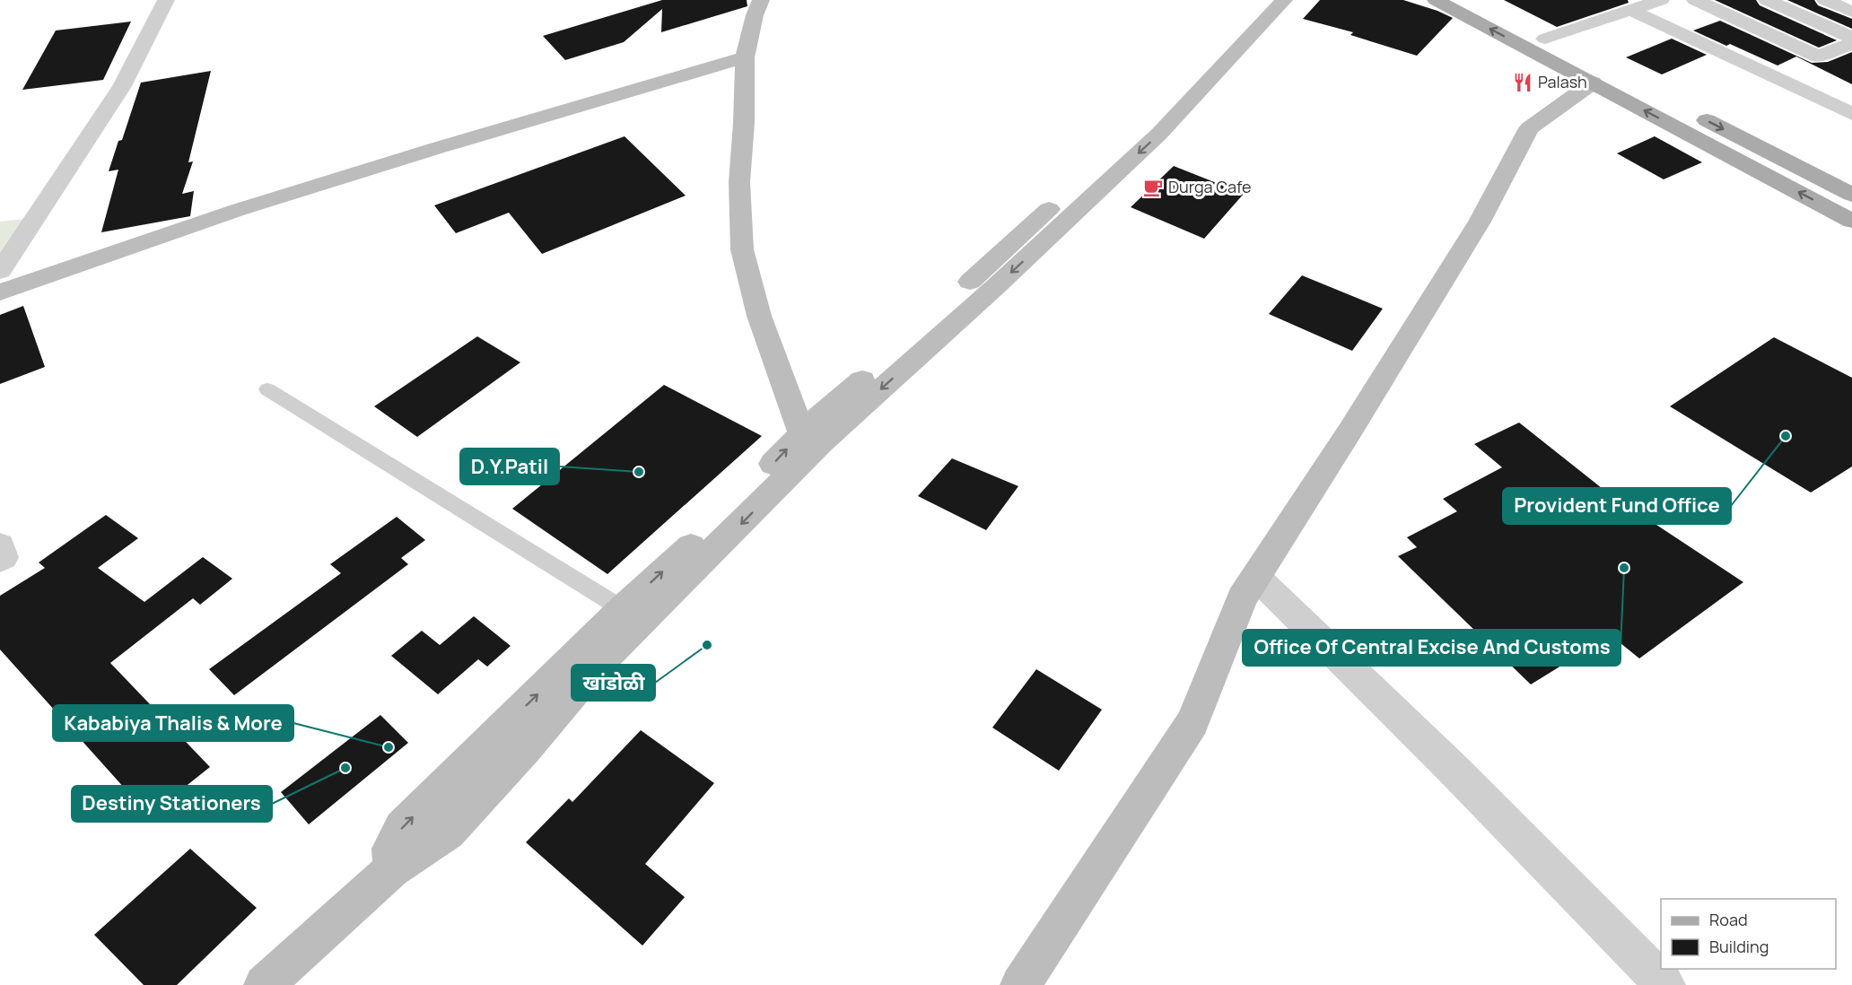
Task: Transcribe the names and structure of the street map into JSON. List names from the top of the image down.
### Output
{
  "places": {
    "restaurant": ["Palash"],
    "cafe": ["Durga Cafe"],
    "other": [
      "Provident Fund Office",
      "D.Y.Patil",
      "Office Of Central Excise And Customs",
      "खांडोळी",
      "Kababiya Thalis & More",
      "Destiny Stationers"
    ]
  },
  "legend": ["Road", "Building"]
}
